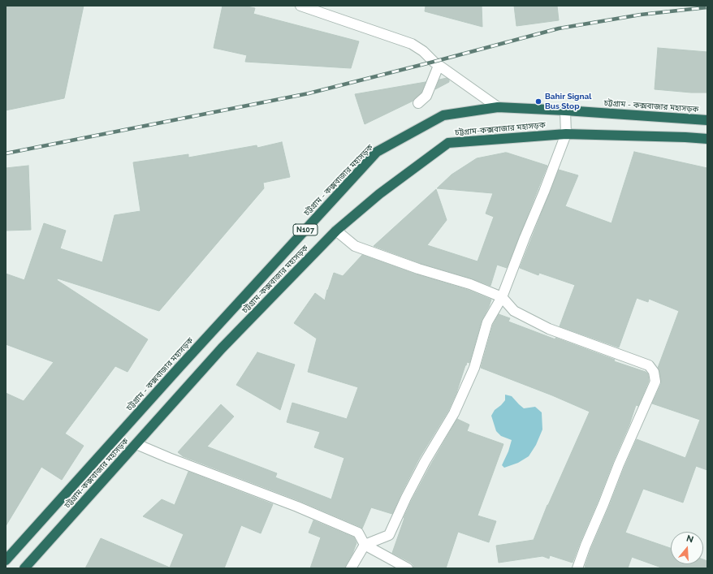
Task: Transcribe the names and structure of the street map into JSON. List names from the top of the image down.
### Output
{
  "streets": {
    "highway": ["চট্টগ্রাম - কক্সবাজার মহাসড়ক", "চট্টগ্রাম-কক্সবাজার মহাসড়ক", "N107"]
  },
  "places": ["Bahir Signal Bus Stop"],
  "north": "top"
}
